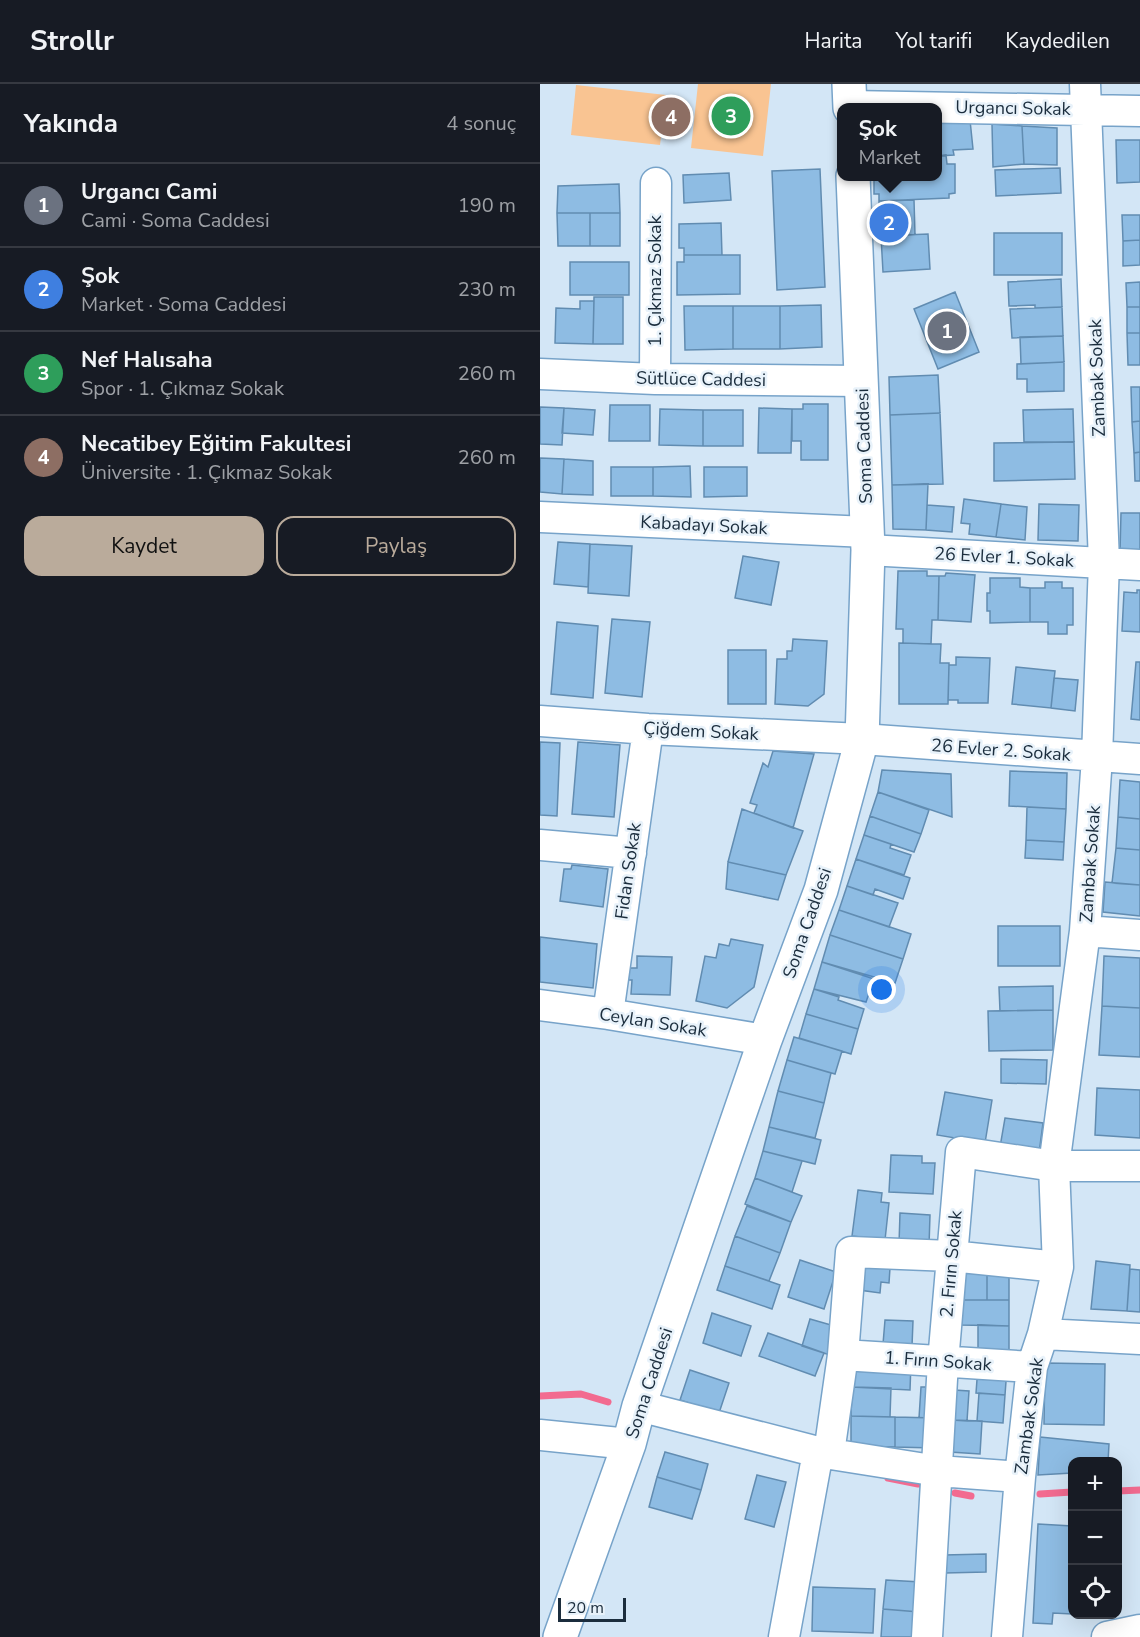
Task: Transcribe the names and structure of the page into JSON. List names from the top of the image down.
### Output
{
  "streets": {
    "main road": ["Soma Caddesi"],
    "street": [
      "Urgancı Sokak",
      "1. Çıkmaz Sokak",
      "Zambak Sokak",
      "Sütlüce Caddesi",
      "Kabadayı Sokak",
      "26 Evler 1. Sokak",
      "Çiğdem Sokak",
      "26 Evler 2. Sokak",
      "Fidan Sokak",
      "Ceylan Sokak",
      "2. Fırın Sokak",
      "1. Fırın Sokak"
    ]
  },
  "crossings": [
    ["Urgancı Sokak", "Zambak Sokak"],
    ["1. Çıkmaz Sokak", "Sütlüce Caddesi"],
    ["Zambak Sokak", "26 Evler 1. Sokak"],
    ["Zambak Sokak", "26 Evler 2. Sokak"],
    ["Zambak Sokak", "2. Fırın Sokak"],
    ["Zambak Sokak", "1. Fırın Sokak"],
    ["Sütlüce Caddesi", "Soma Caddesi"],
    ["Soma Caddesi", "Kabadayı Sokak"],
    ["Soma Caddesi", "26 Evler 1. Sokak"],
    ["Soma Caddesi", "Çiğdem Sokak"],
    ["Soma Caddesi", "26 Evler 2. Sokak"],
    ["Soma Caddesi", "Ceylan Sokak"],
    ["Kabadayı Sokak", "26 Evler 1. Sokak"],
    ["Çiğdem Sokak", "26 Evler 2. Sokak"],
    ["Çiğdem Sokak", "Fidan Sokak"],
    ["Fidan Sokak", "Ceylan Sokak"],
    ["2. Fırın Sokak", "1. Fırın Sokak"]
  ],
  "scale_bar": "20 m",
  "page": {
    "header": "Strollr",
    "nav": ["Harita", "Yol tarifi", "Kaydedilen"],
    "heading": ["Yakında", "4 sonuç"],
    "pins": [
      "3",
      "4",
      "2",
      "1"
    ],
    "popup": ["Şok", "Market"],
    "list": [
      {
        "mark": "1",
        "name": "Urgancı Cami",
        "note": "Cami · Soma Caddesi",
        "value": "190 m"
      },
      {
        "mark": "2",
        "name": "Şok",
        "note": "Market · Soma Caddesi",
        "value": "230 m"
      },
      {
        "mark": "3",
        "name": "Nef Halısaha",
        "note": "Spor · 1. Çıkmaz Sokak",
        "value": "260 m"
      },
      {
        "mark": "4",
        "name": "Necatibey Eğitim Fakultesi",
        "note": "Üniversite · 1. Çıkmaz Sokak",
        "value": "260 m"
      }
    ],
    "buttons": ["Kaydet", "Paylaş"],
    "map_buttons": ["+", "−"],
    "scale": "20 m"
  }
}
